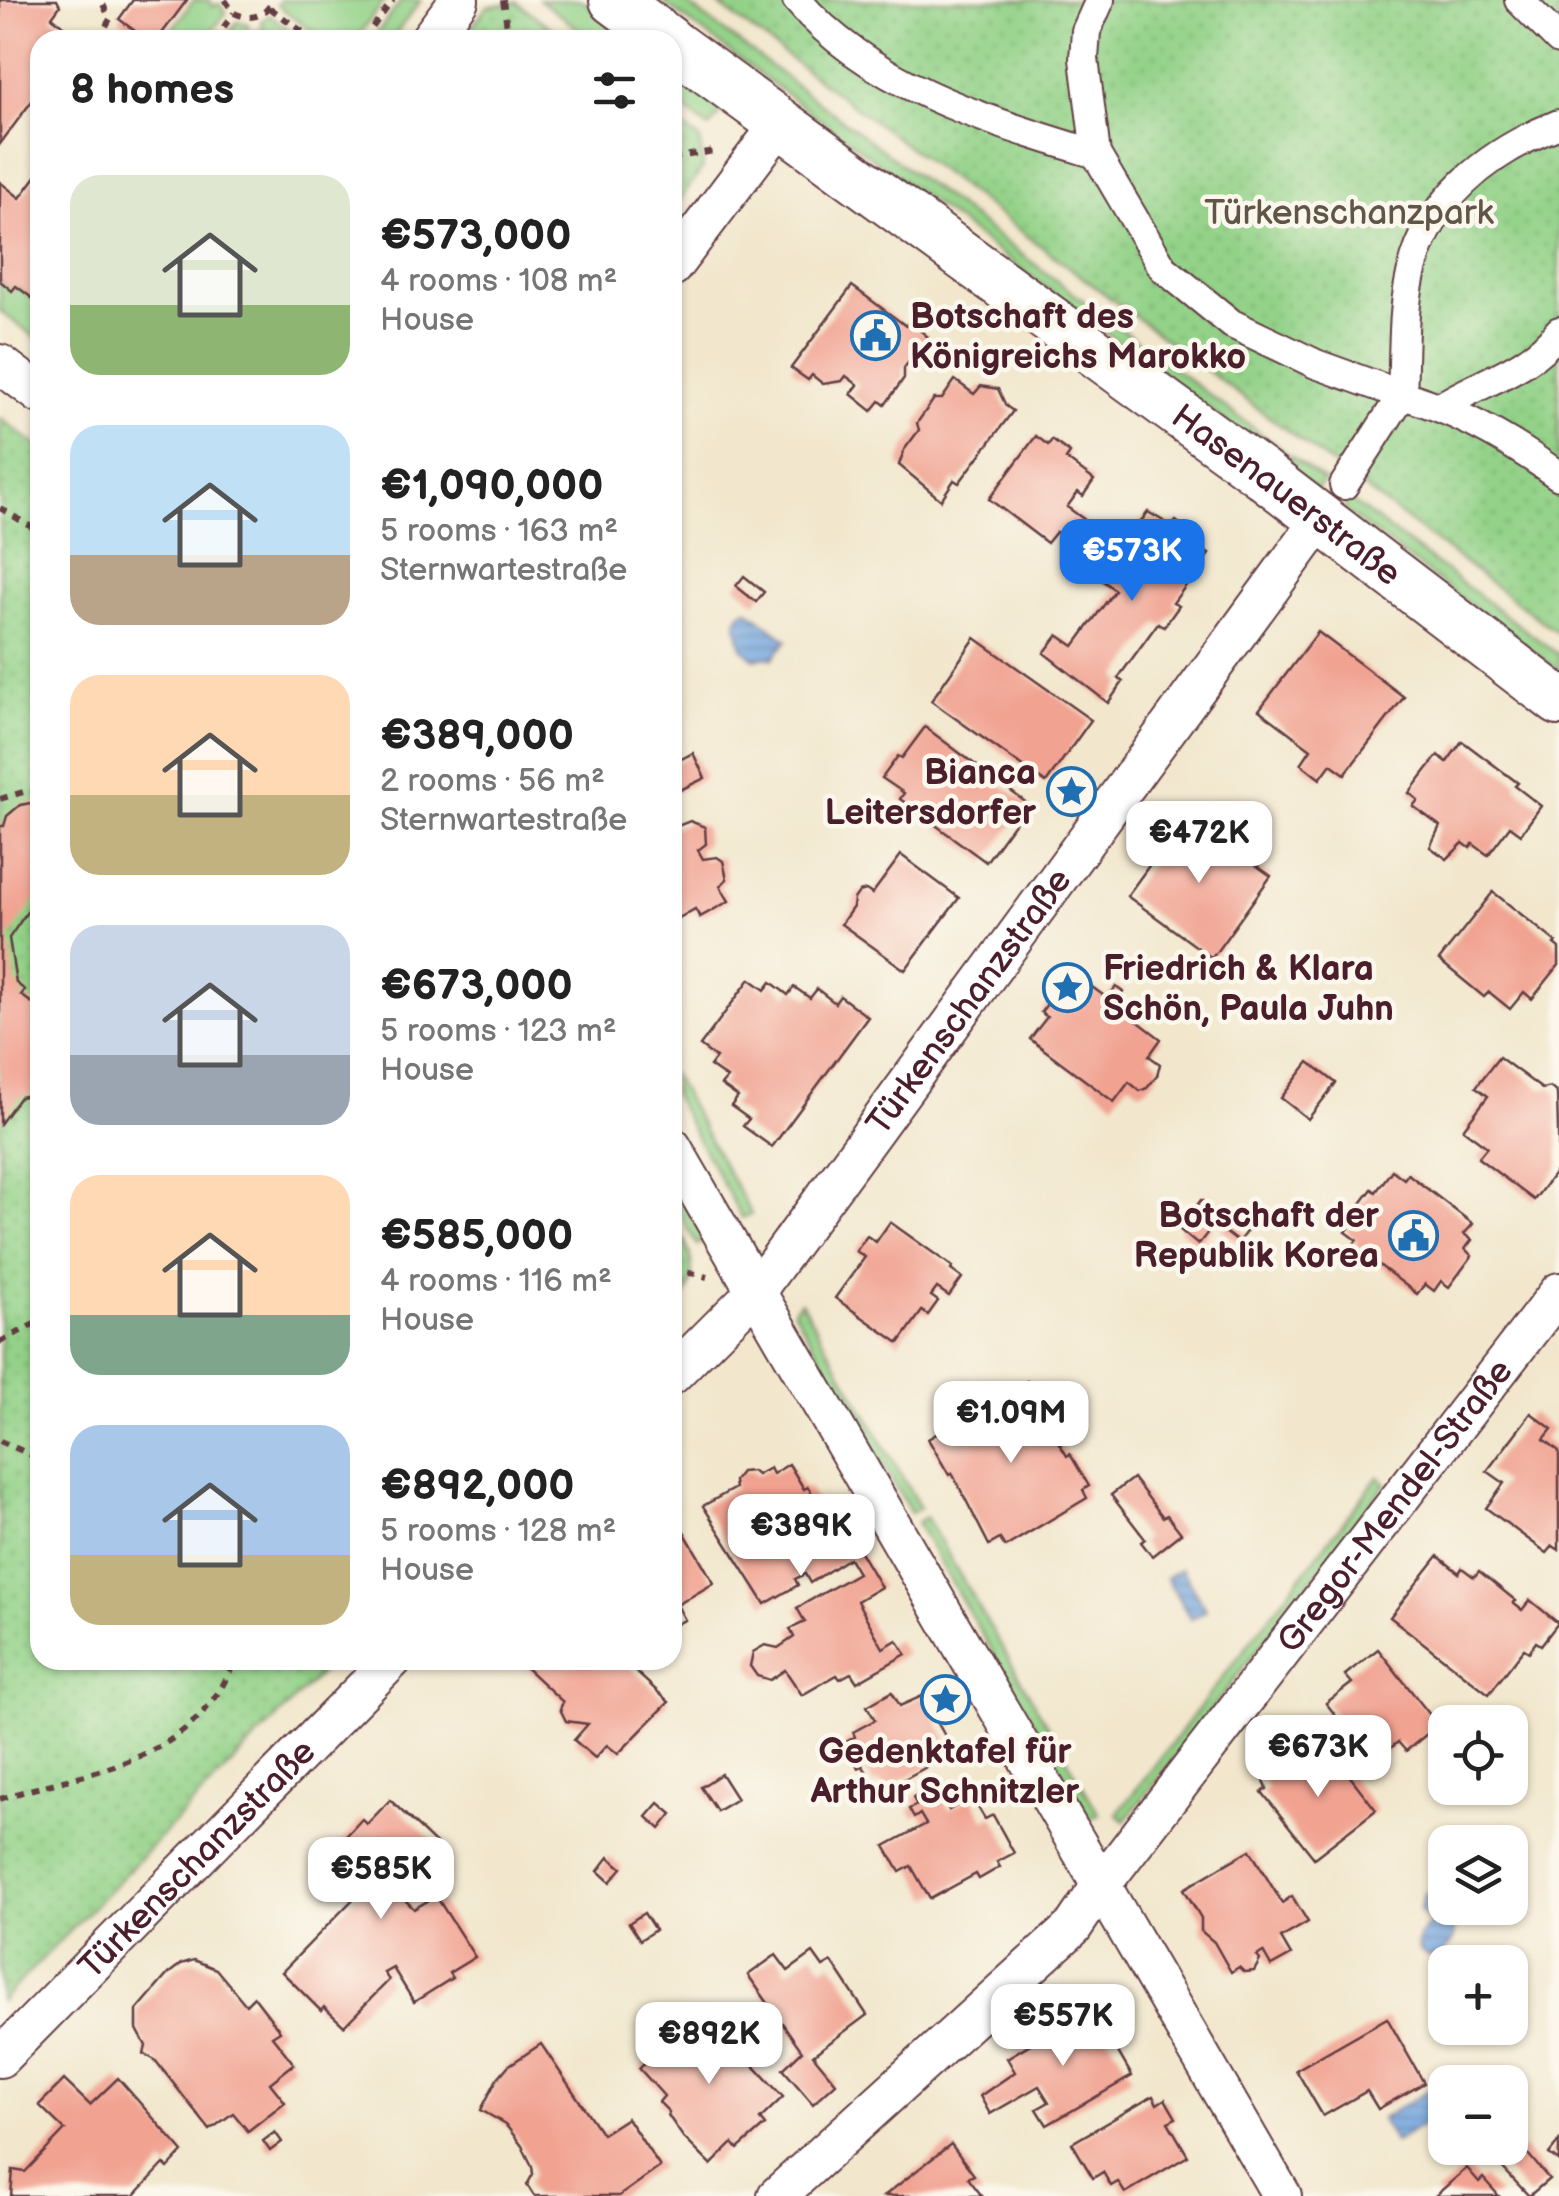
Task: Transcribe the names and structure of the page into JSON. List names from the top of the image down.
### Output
{
  "streets": {
    "street": ["Hasenauerstraße", "Türkenschanzstraße", "Gregor-Mendel-Straße"]
  },
  "crossings": [
    ["Hasenauerstraße", "Türkenschanzstraße"]
  ],
  "parks": ["Türkenschanzpark"],
  "places": {
    "public building": ["Botschaft des Königreichs Marokko", "Botschaft der Republik Korea"],
    "place": ["Bianca Leitersdorfer", "Friedrich & Klara Schön, Paula Juhn", "Gedenktafel für Arthur Schnitzler"]
  },
  "page": {
    "heading": "8 homes",
    "list": [
      {
        "name": "€573,000",
        "note": "4 rooms · 108 m² · House"
      },
      {
        "name": "€1,090,000",
        "note": "5 rooms · 163 m² · Sternwartestraße"
      },
      {
        "name": "€389,000",
        "note": "2 rooms · 56 m² · Sternwartestraße"
      },
      {
        "name": "€673,000",
        "note": "5 rooms · 123 m² · House"
      },
      {
        "name": "€585,000",
        "note": "4 rooms · 116 m² · House"
      },
      {
        "name": "€892,000",
        "note": "5 rooms · 128 m² · House"
      }
    ],
    "price": [
      "€573K",
      "€472K",
      "€1.09M",
      "€389K",
      "€673K",
      "€585K",
      "€557K",
      "€892K"
    ],
    "map_buttons": ["+", "−"]
  }
}
